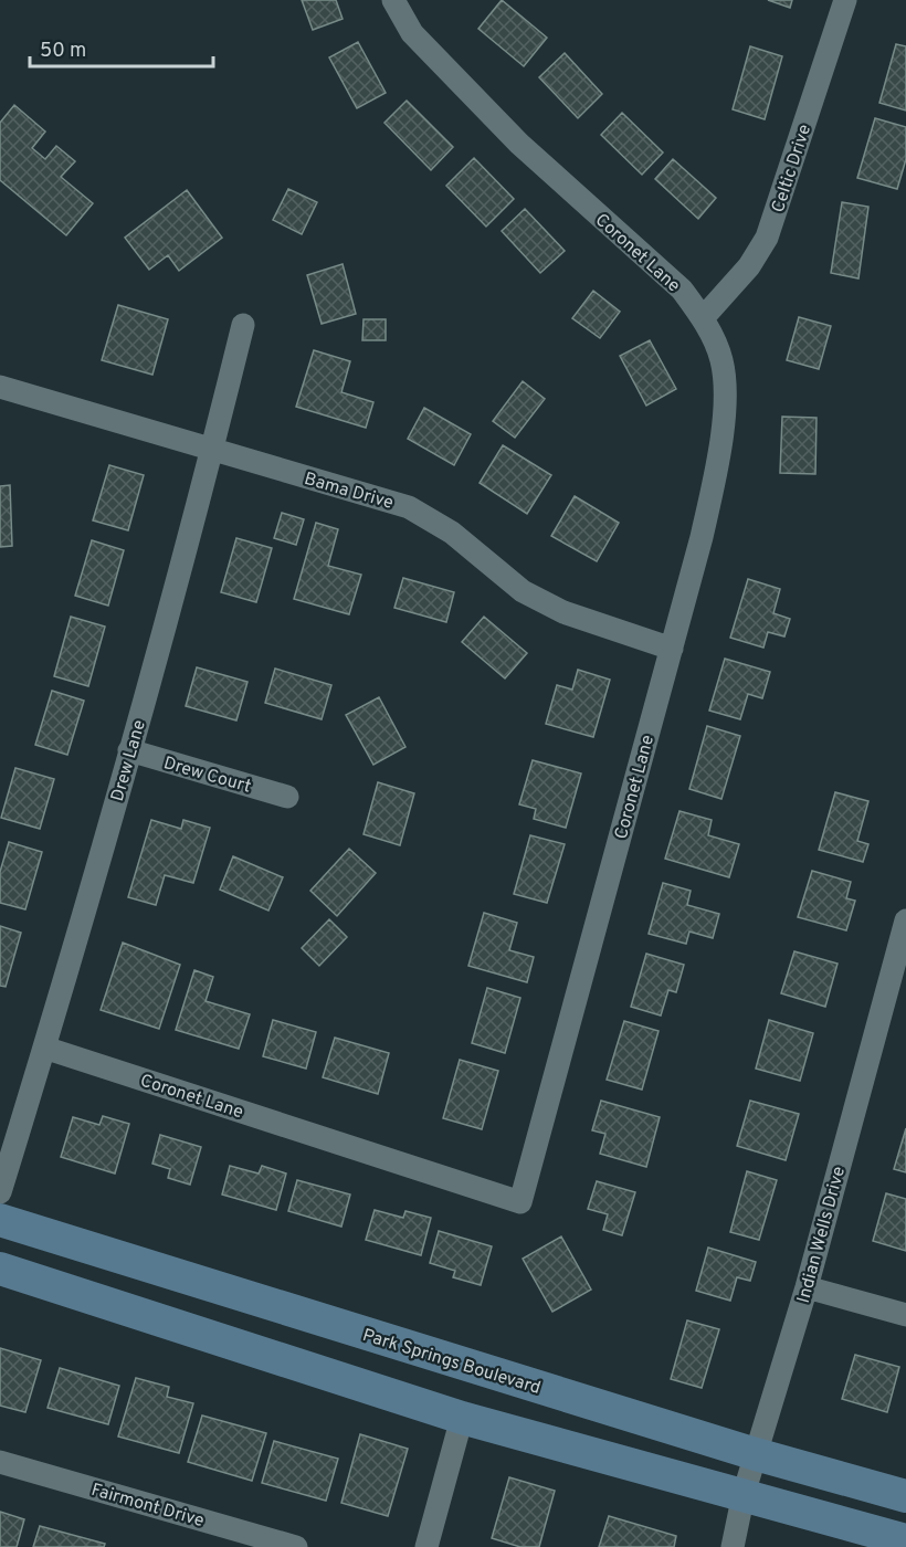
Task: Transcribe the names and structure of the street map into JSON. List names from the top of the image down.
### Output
{
  "streets": {
    "main road": ["Park Springs Boulevard"],
    "street": [
      "Celtic Drive",
      "Coronet Lane",
      "Bama Drive",
      "Drew Lane",
      "Drew Court",
      "Indian Wells Drive",
      "Fairmont Drive"
    ]
  },
  "crossings": [
    ["Celtic Drive", "Coronet Lane"],
    ["Coronet Lane", "Bama Drive"],
    ["Coronet Lane", "Drew Lane"],
    ["Bama Drive", "Drew Lane"],
    ["Drew Lane", "Drew Court"],
    ["Indian Wells Drive", "Park Springs Boulevard"]
  ],
  "scale_bar": "50 m"
}
